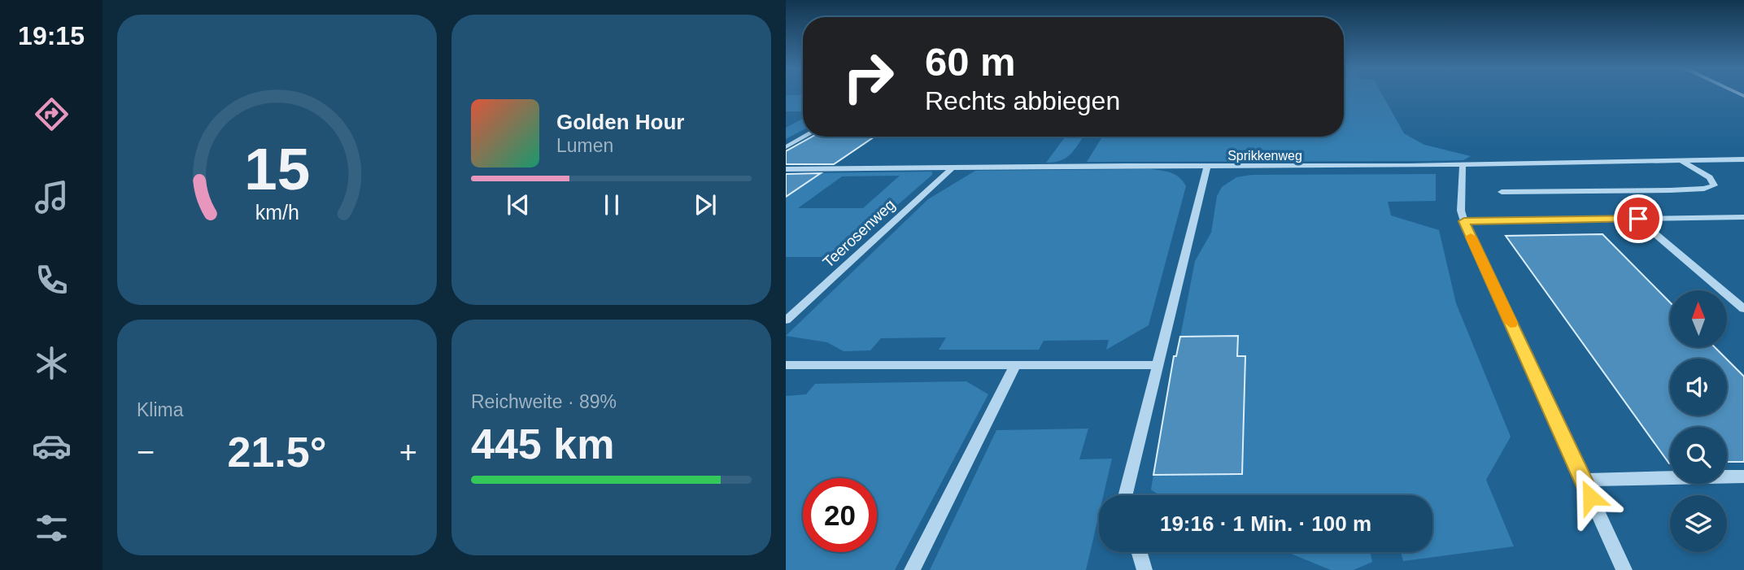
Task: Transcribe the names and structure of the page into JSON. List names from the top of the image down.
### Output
{
  "streets": {
    "street": ["Sprikkenweg", "Teerosenweg"]
  },
  "crossings": [
    ["Sprikkenweg", "Teerosenweg"]
  ],
  "north": "top",
  "page": {
    "tabs": "19:15",
    "turn": ["60 m", "Rechts abbiegen"],
    "song": ["Golden Hour", "Lumen"],
    "tile": [
      "Klima",
      ["Reichweite · 89%", "445 km"]
    ],
    "heat": ["−", "21.5°", "+"],
    "limit": "20",
    "trip": "19:16 · 1 Min. · 100 m",
    "gauge": ["15", "km/h"]
  }
}
